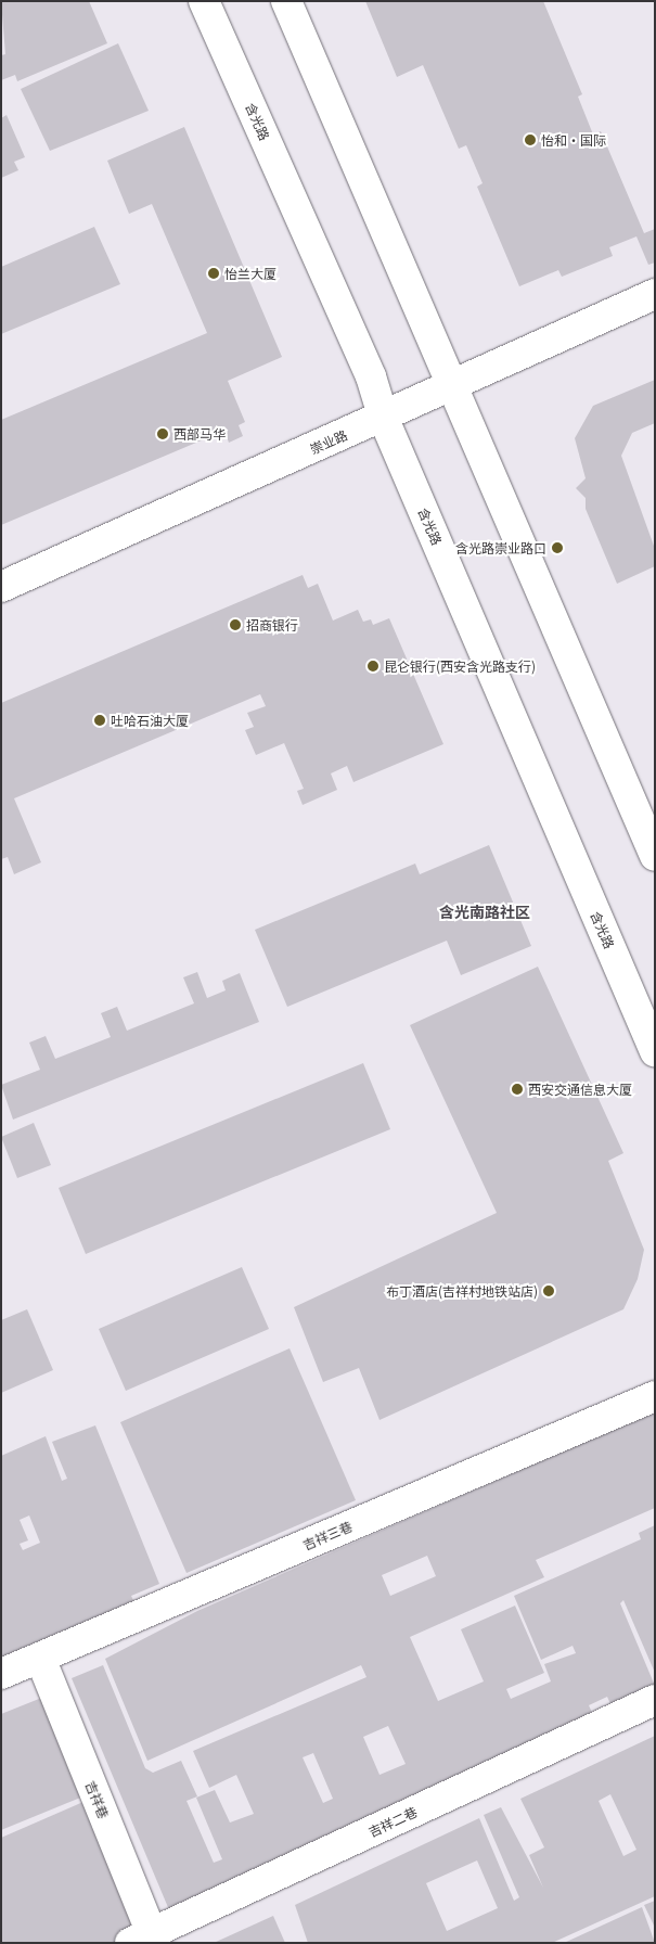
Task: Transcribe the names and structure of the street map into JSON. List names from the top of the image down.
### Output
{
  "streets": {
    "street": [
      "含光路",
      "崇业路",
      "吉祥三巷",
      "吉祥巷",
      "吉祥二巷"
    ]
  },
  "crossings": [
    ["含光路", "崇业路"],
    ["吉祥三巷", "吉祥巷"],
    ["吉祥巷", "吉祥二巷"]
  ],
  "districts": ["含光南路社区"],
  "places": [
    "怡和·国际",
    "怡兰大厦",
    "西部马华",
    "含光路崇业路口",
    "招商银行",
    "昆仑银行(西安含光路支行)",
    "吐哈石油大厦",
    "西安交通信息大厦",
    "布丁酒店(吉祥村地铁站店)"
  ]
}
